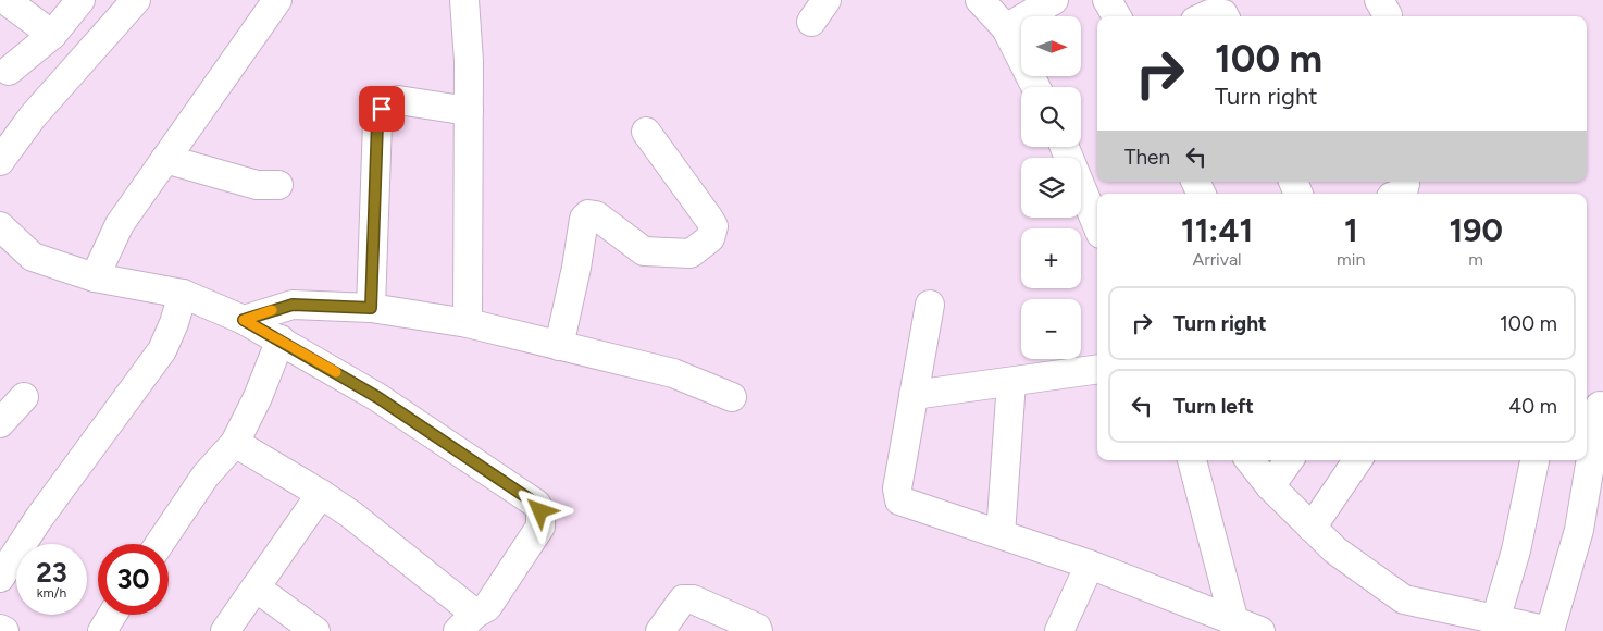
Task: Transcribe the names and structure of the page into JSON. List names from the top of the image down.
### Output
{
  "north": "right",
  "page": {
    "map_buttons": ["+", "−"],
    "turn": ["100 m", "Turn right"],
    "then": "Then",
    "eta": [
      "11:41",
      "Arrival",
      "1",
      "min",
      "190",
      "m"
    ],
    "list": [
      {
        "name": "Turn right",
        "value": "100 m"
      },
      {
        "name": "Turn left",
        "value": "40 m"
      }
    ],
    "speed": "23 km/h",
    "limit": "30"
  }
}
